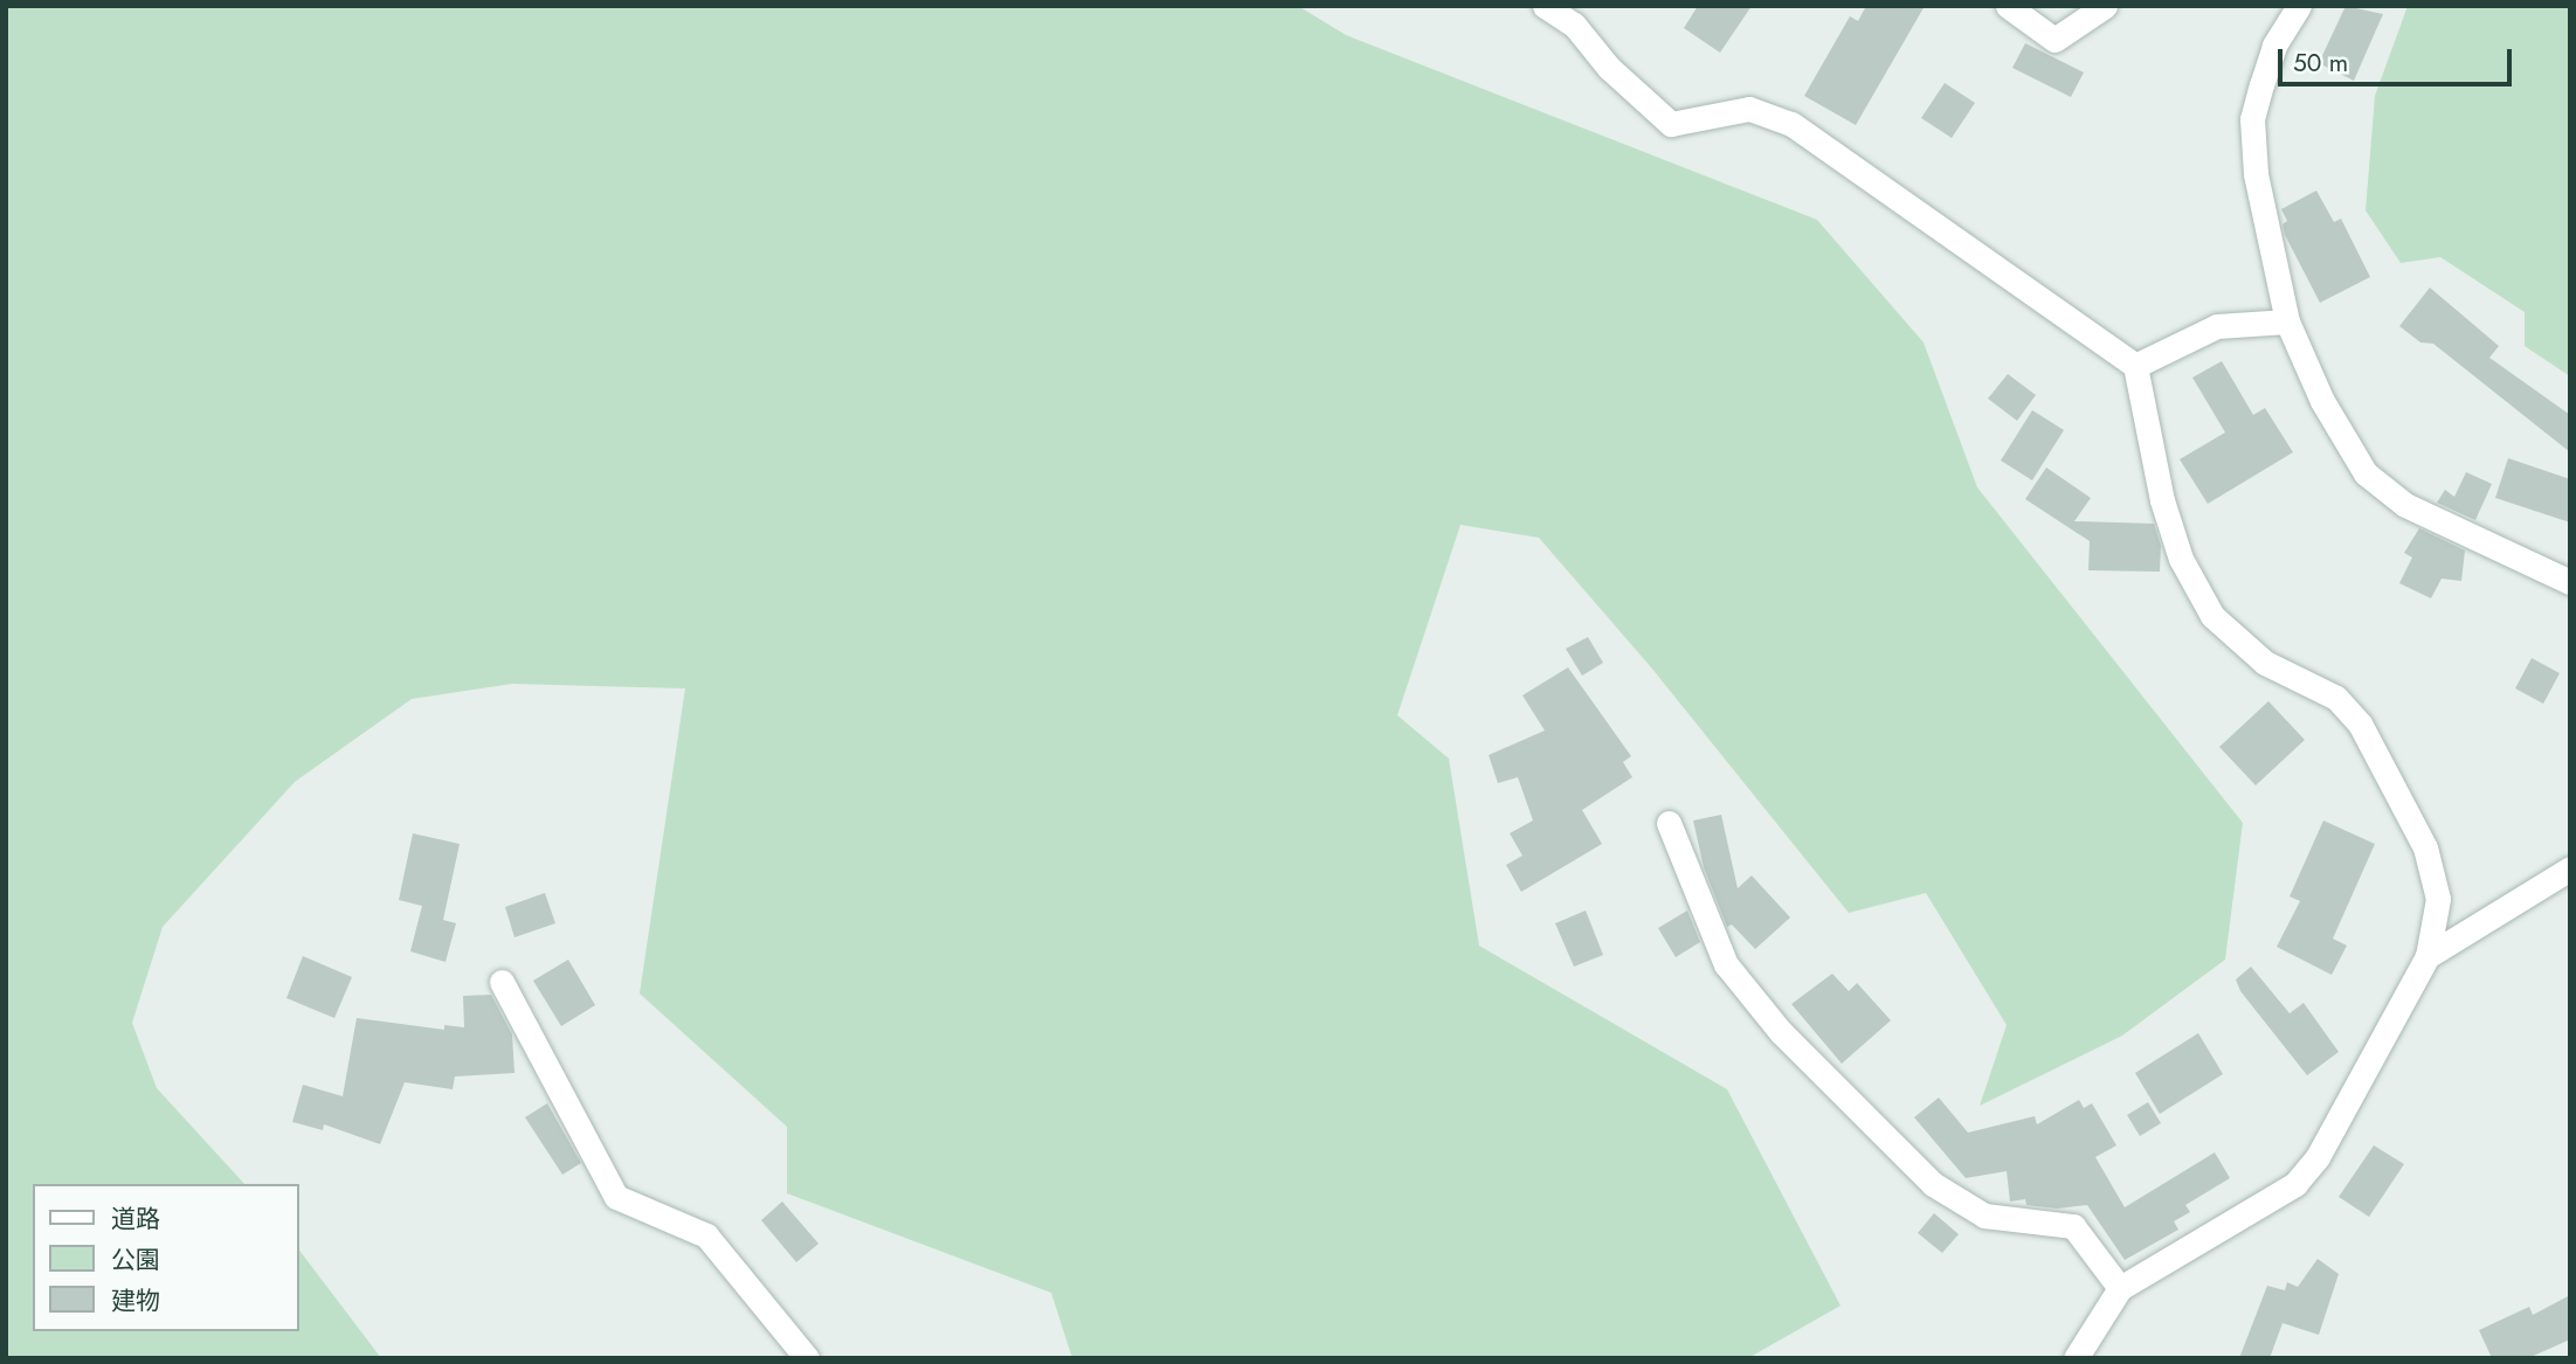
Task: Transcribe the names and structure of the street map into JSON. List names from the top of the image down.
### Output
{
  "legend": ["道路", "公園", "建物"],
  "scale_bar": "50 m"
}
